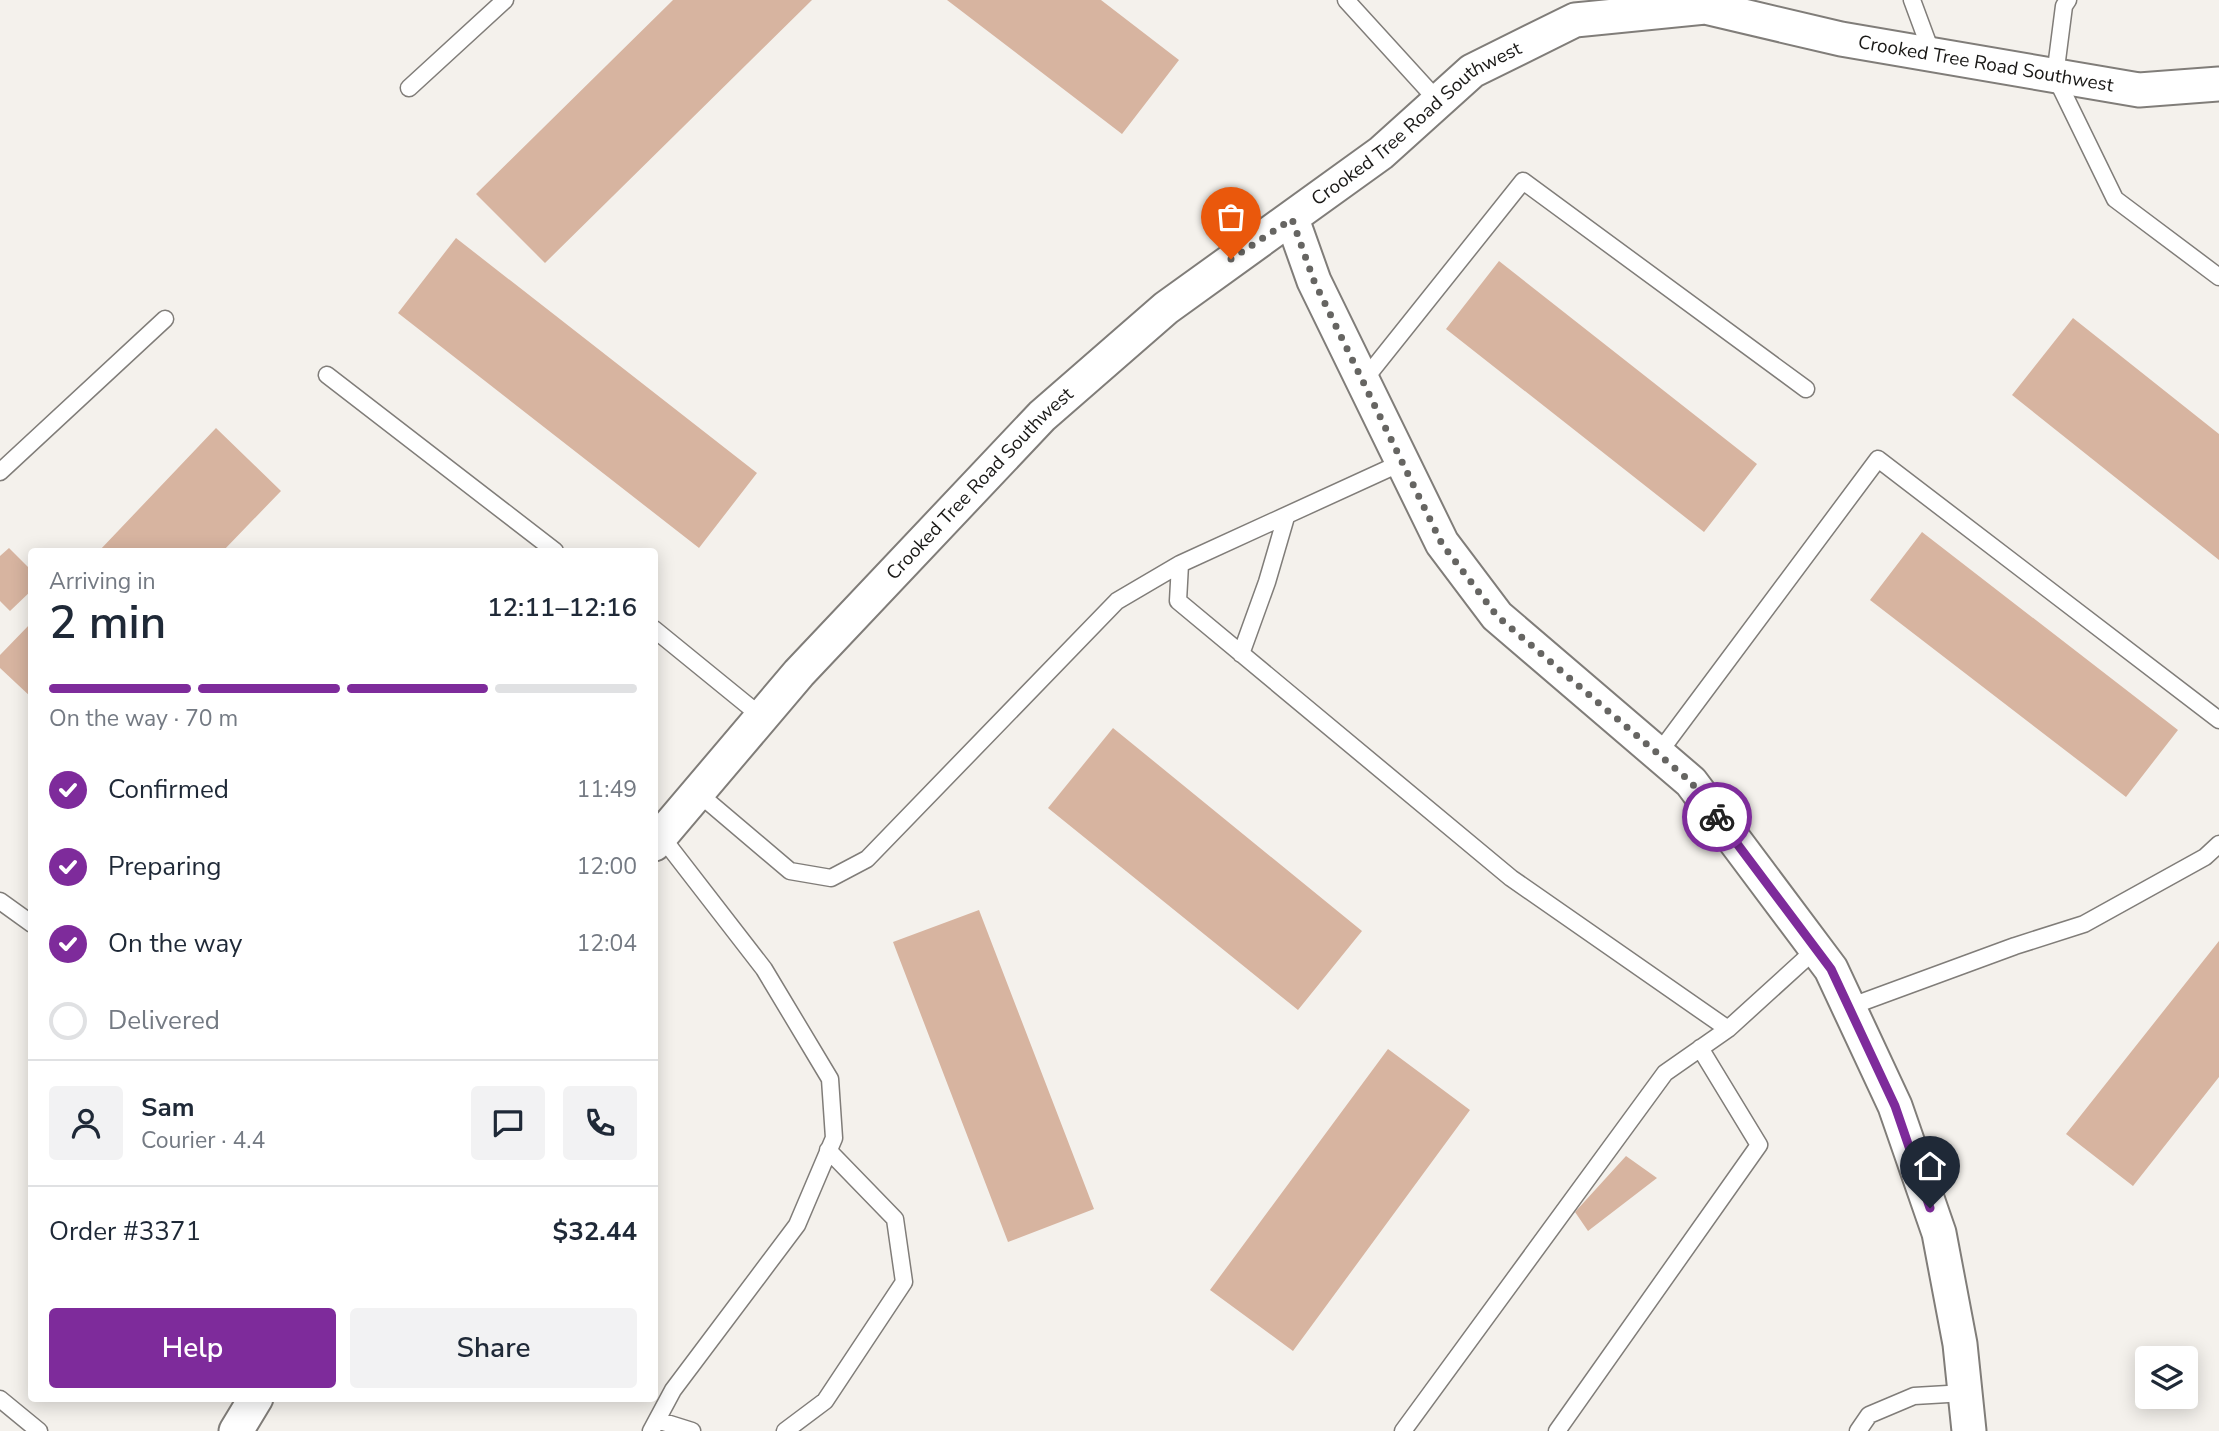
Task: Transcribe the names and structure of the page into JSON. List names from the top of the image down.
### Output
{
  "streets": {
    "street": ["Crooked Tree Road Southwest"]
  },
  "page": {
    "heading": ["2 min", "Arriving in", "12:11–12:16"],
    "panel": [
      "Sam",
      "Courier · 4.4",
      "Order #3371",
      "$32.44"
    ],
    "bar": "On the way · 70 m",
    "list": [
      ["Confirmed", "11:49"],
      ["Preparing", "12:00"],
      ["On the way", "12:04"],
      "Delivered"
    ],
    "buttons": ["Help", "Share"]
  }
}
